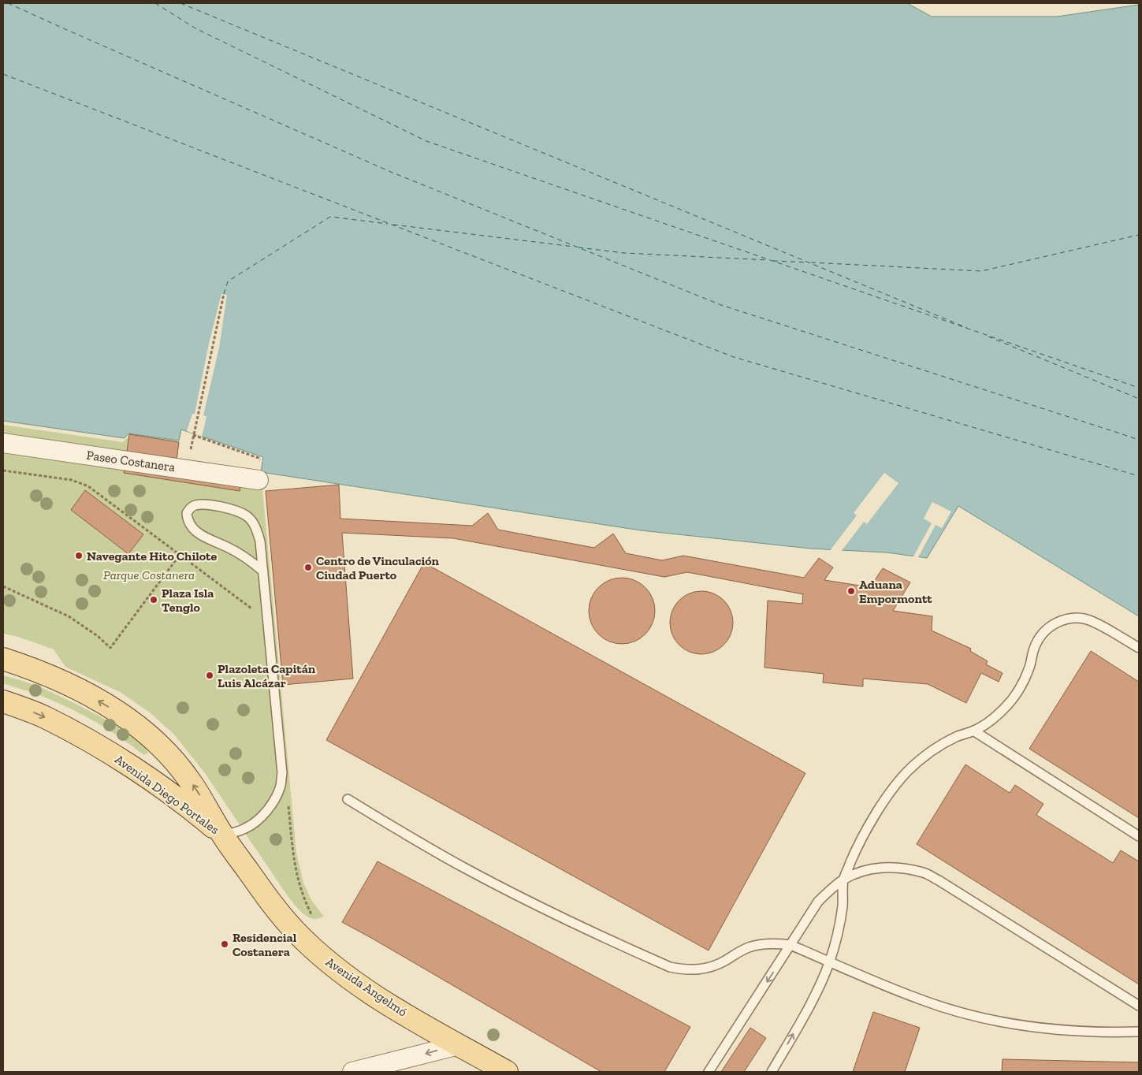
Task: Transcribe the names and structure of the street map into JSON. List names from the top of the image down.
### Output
{
  "streets": {
    "main road": ["Avenida Diego Portales", "Avenida Angelmó"],
    "street": ["Paseo Costanera"]
  },
  "crossings": [
    ["Avenida Diego Portales", "Avenida Angelmó"]
  ],
  "parks": ["Parque Costanera"],
  "places": [
    "Navegante Hito Chilote",
    "Centro de Vinculación Ciudad Puerto",
    "Aduana Empormontt",
    "Plaza Isla Tenglo",
    "Plazoleta Capitán Luis Alcázar",
    "Residencial Costanera"
  ]
}
